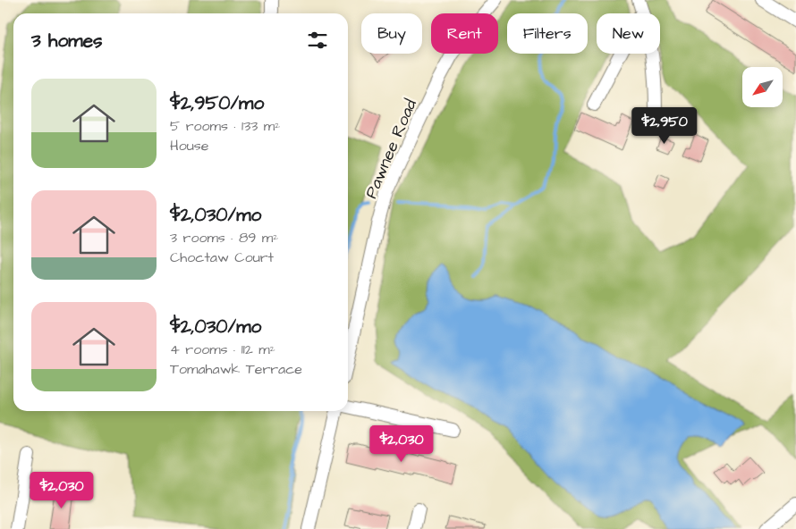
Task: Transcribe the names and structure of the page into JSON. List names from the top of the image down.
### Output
{
  "streets": {
    "street": ["Pawnee Road"]
  },
  "north": "bottom left",
  "page": {
    "chip": [
      "Buy",
      "Rent",
      "Filters",
      "New"
    ],
    "heading": "3 homes",
    "list": [
      {
        "name": "$2,950/mo",
        "note": "5 rooms · 133 m² · House"
      },
      {
        "name": "$2,030/mo",
        "note": "3 rooms · 89 m² · Choctaw Court"
      },
      {
        "name": "$2,030/mo",
        "note": "4 rooms · 112 m² · Tomahawk Terrace"
      }
    ],
    "price": ["$2,950", "$2,030", "$2,030"]
  }
}
